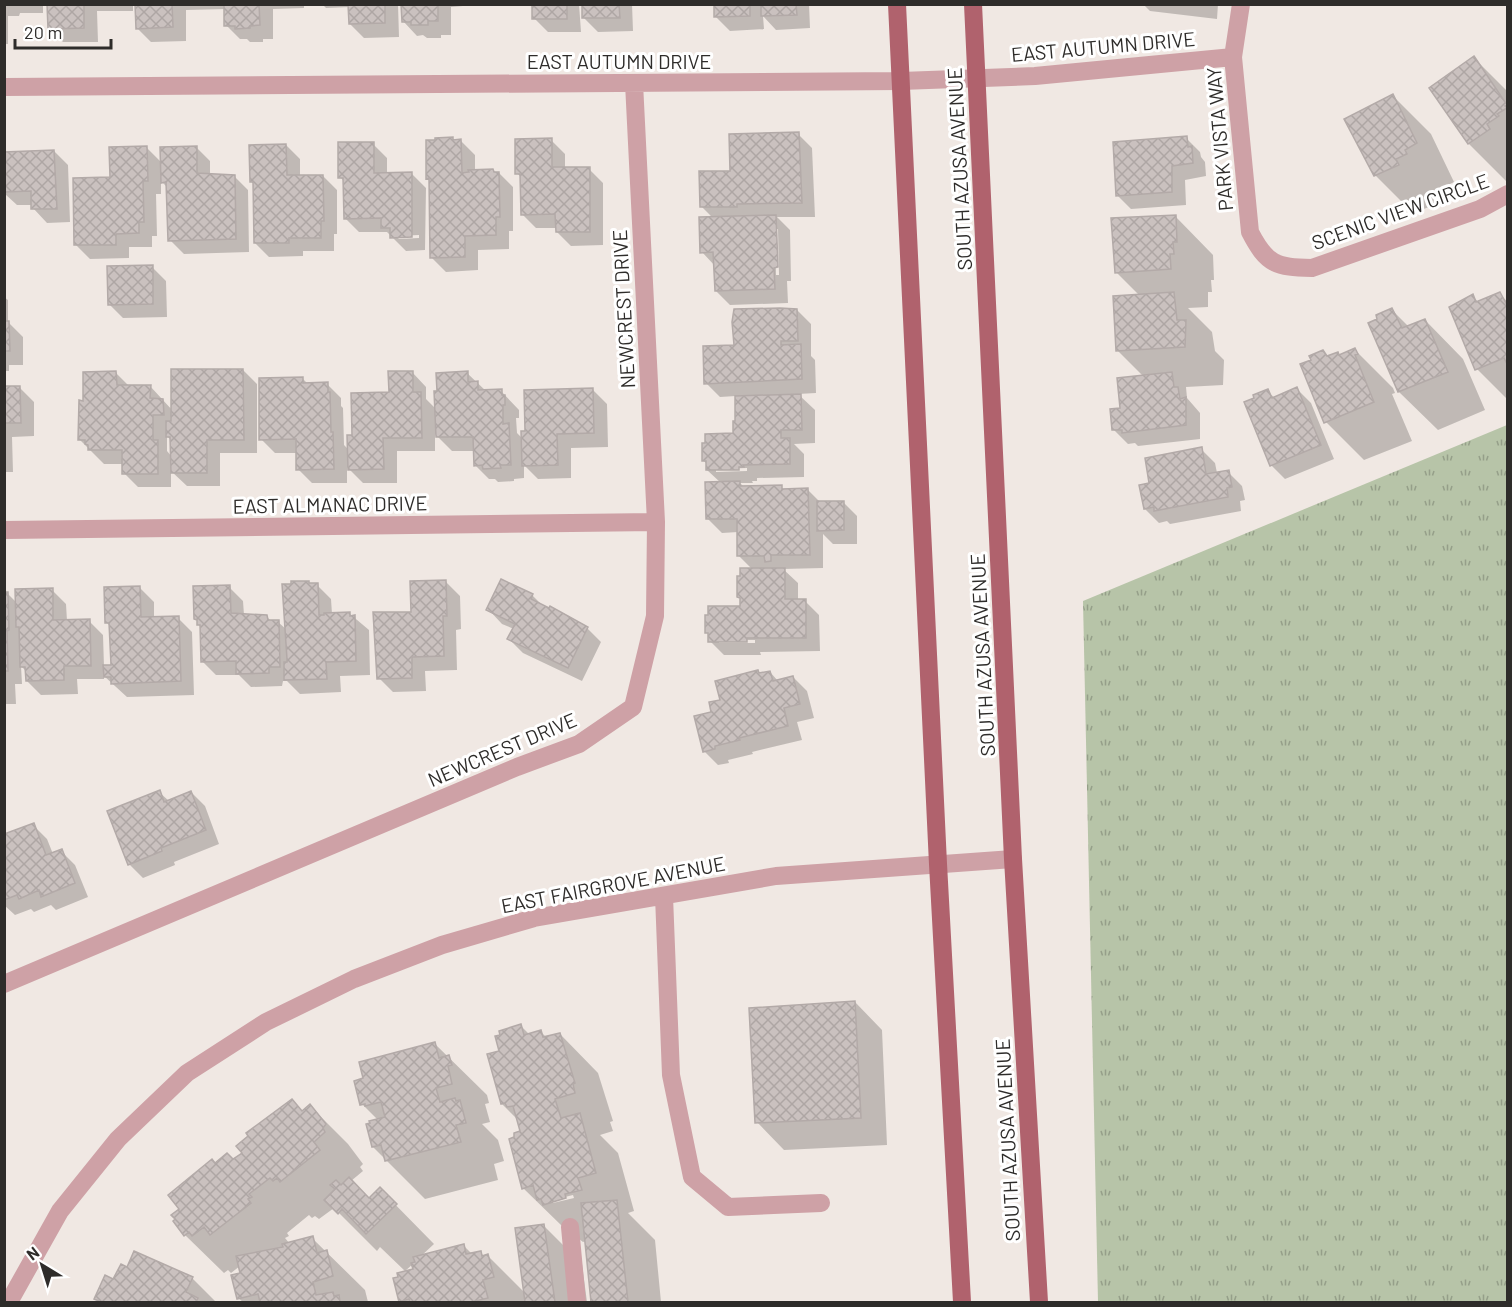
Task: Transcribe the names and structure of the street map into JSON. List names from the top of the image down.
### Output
{
  "streets": {
    "main road": ["SOUTH AZUSA AVENUE"],
    "street": [
      "EAST AUTUMN DRIVE",
      "PARK VISTA WAY",
      "SCENIC VIEW CIRCLE",
      "NEWCREST DRIVE",
      "EAST ALMANAC DRIVE",
      "EAST FAIRGROVE AVENUE"
    ]
  },
  "crossings": [
    ["EAST AUTUMN DRIVE", "PARK VISTA WAY"],
    ["EAST AUTUMN DRIVE", "SOUTH AZUSA AVENUE"],
    ["EAST AUTUMN DRIVE", "NEWCREST DRIVE"],
    ["PARK VISTA WAY", "SCENIC VIEW CIRCLE"],
    ["SOUTH AZUSA AVENUE", "EAST FAIRGROVE AVENUE"],
    ["NEWCREST DRIVE", "EAST ALMANAC DRIVE"]
  ],
  "scale_bar": "20 m",
  "north": "top left"
}
